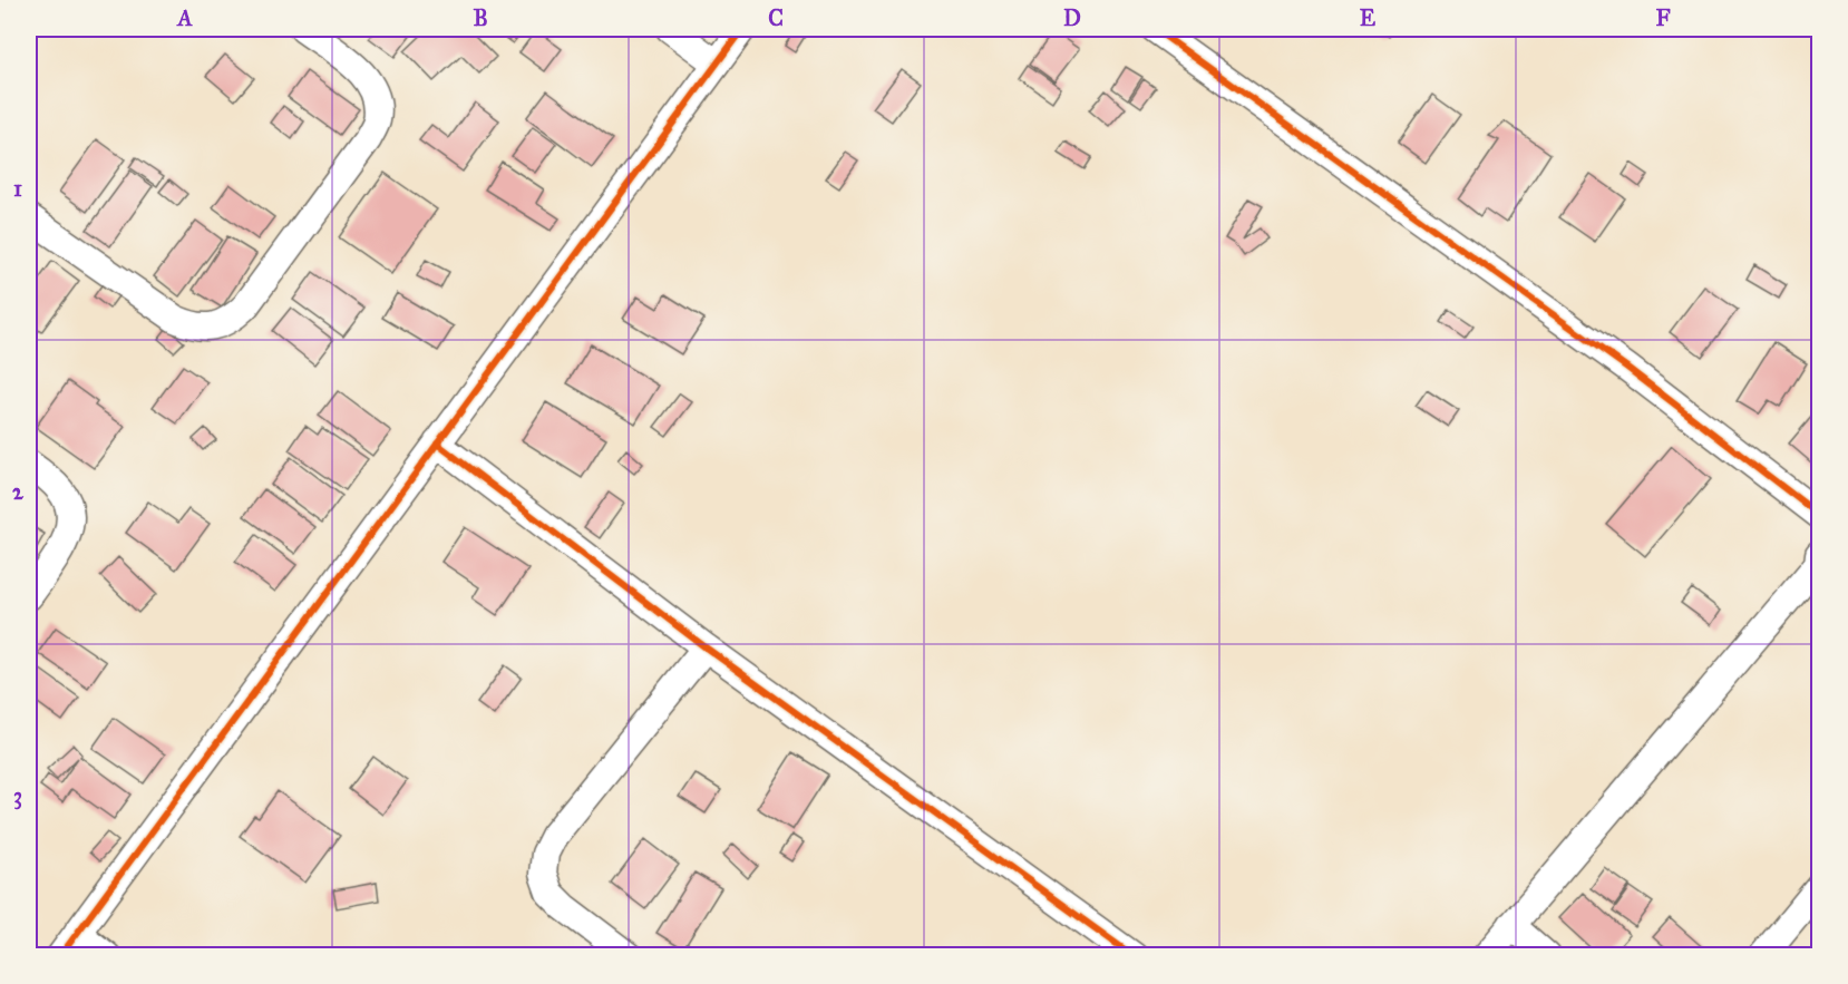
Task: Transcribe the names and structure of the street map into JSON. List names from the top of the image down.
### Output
{
  "grid": {
    "columns": [
      "A",
      "B",
      "C",
      "D",
      "E",
      "F"
    ],
    "rows": ["1", "2", "3"]
  }
}
